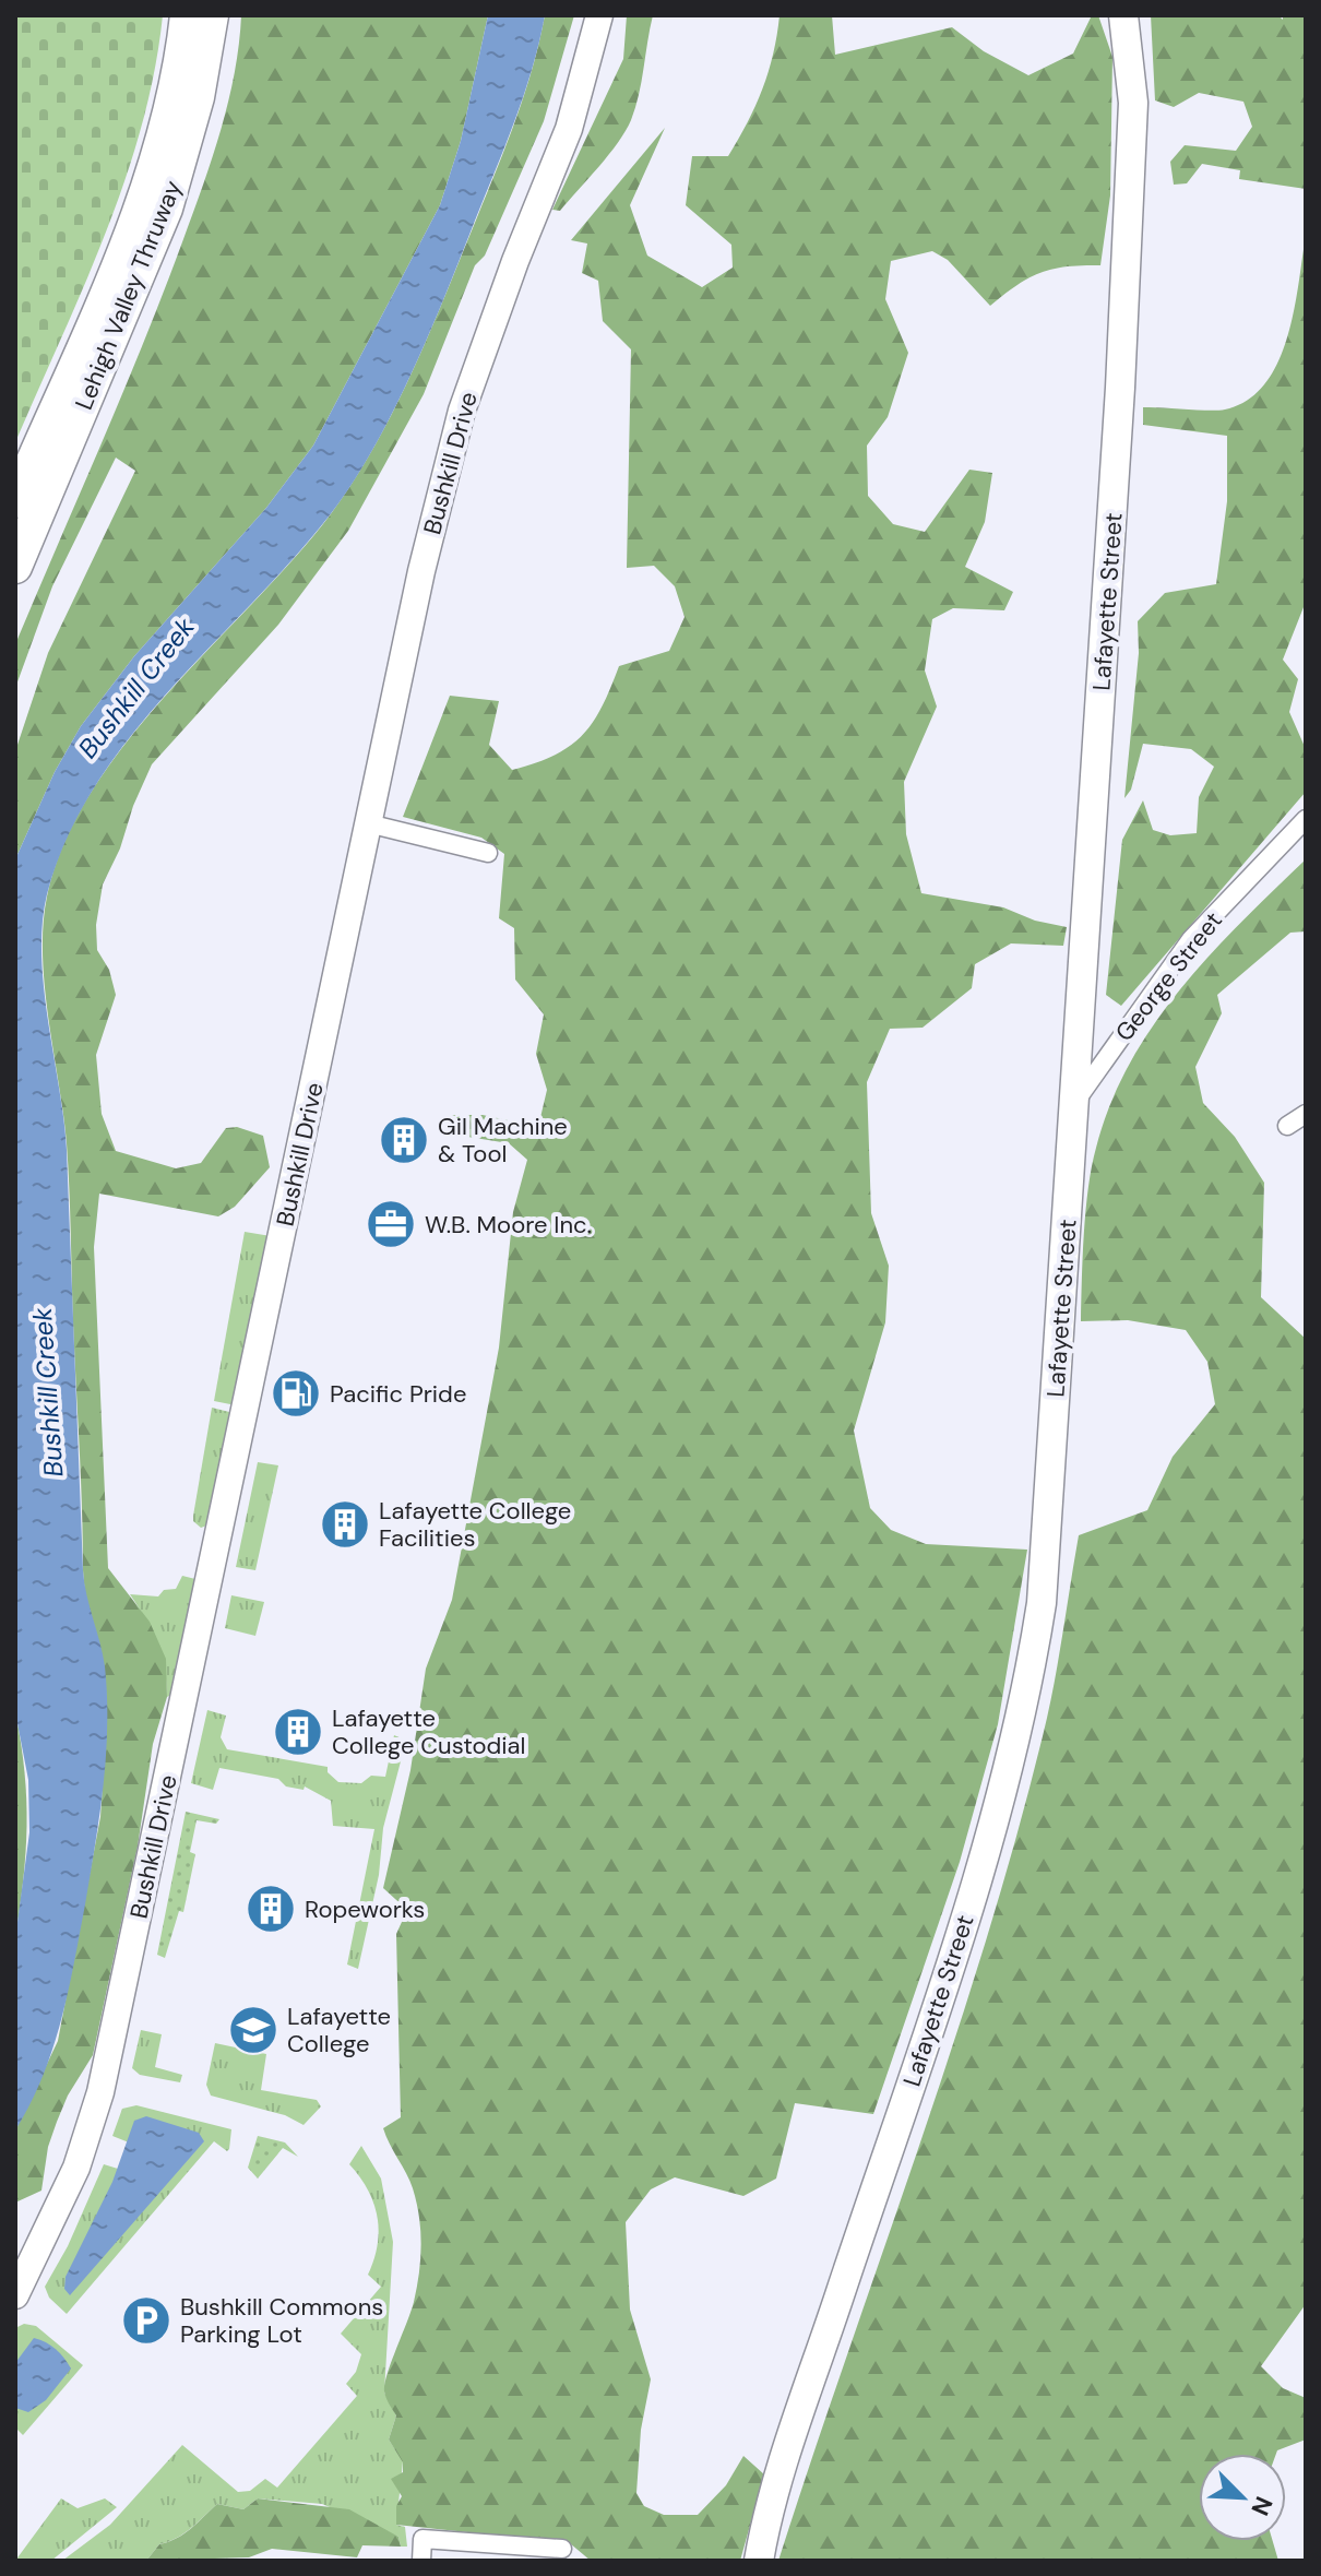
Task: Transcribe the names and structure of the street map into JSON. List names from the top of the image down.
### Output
{
  "streets": {
    "highway": ["Lehigh Valley Thruway"],
    "main road": ["Lafayette Street"],
    "street": ["Bushkill Drive", "George Street"]
  },
  "crossings": [
    ["Lafayette Street", "George Street"]
  ],
  "water": ["Bushkill Creek"],
  "places": {
    "building": [
      "Gil Machine & Tool",
      "Lafayette College Facilities",
      "Lafayette College Custodial",
      "Ropeworks"
    ],
    "office": ["W.B. Moore Inc."],
    "fuel station": ["Pacific Pride"],
    "school or university": ["Lafayette College"],
    "parking": ["Bushkill Commons Parking Lot"]
  },
  "north": "bottom right"
}
